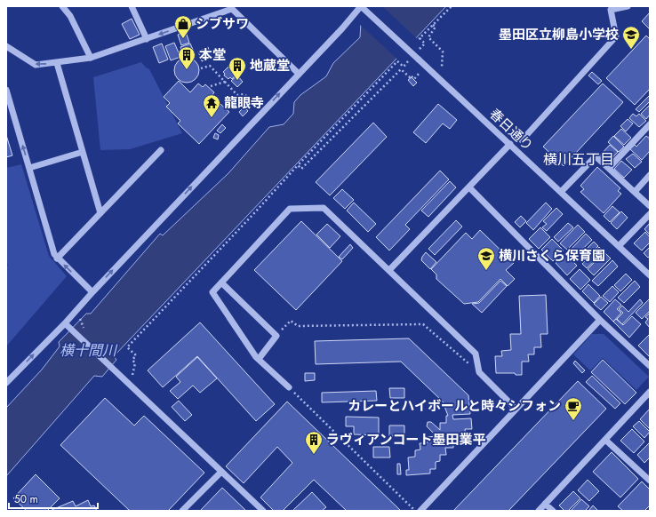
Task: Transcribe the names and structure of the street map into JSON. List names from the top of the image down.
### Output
{
  "streets": {
    "street": ["春日通り"]
  },
  "districts": ["横川五丁目"],
  "water": ["横十間川"],
  "places": {
    "shop": ["シブサワ"],
    "school or university": ["墨田区立柳島小学校", "横川さくら保育園"],
    "building": ["本堂", "地蔵堂", "ラヴィアンコート墨田業平"],
    "temple": ["龍眼寺"],
    "cafe": ["カレーとハイボールと時々シフォン"]
  },
  "scale_bar": "50 m"
}
